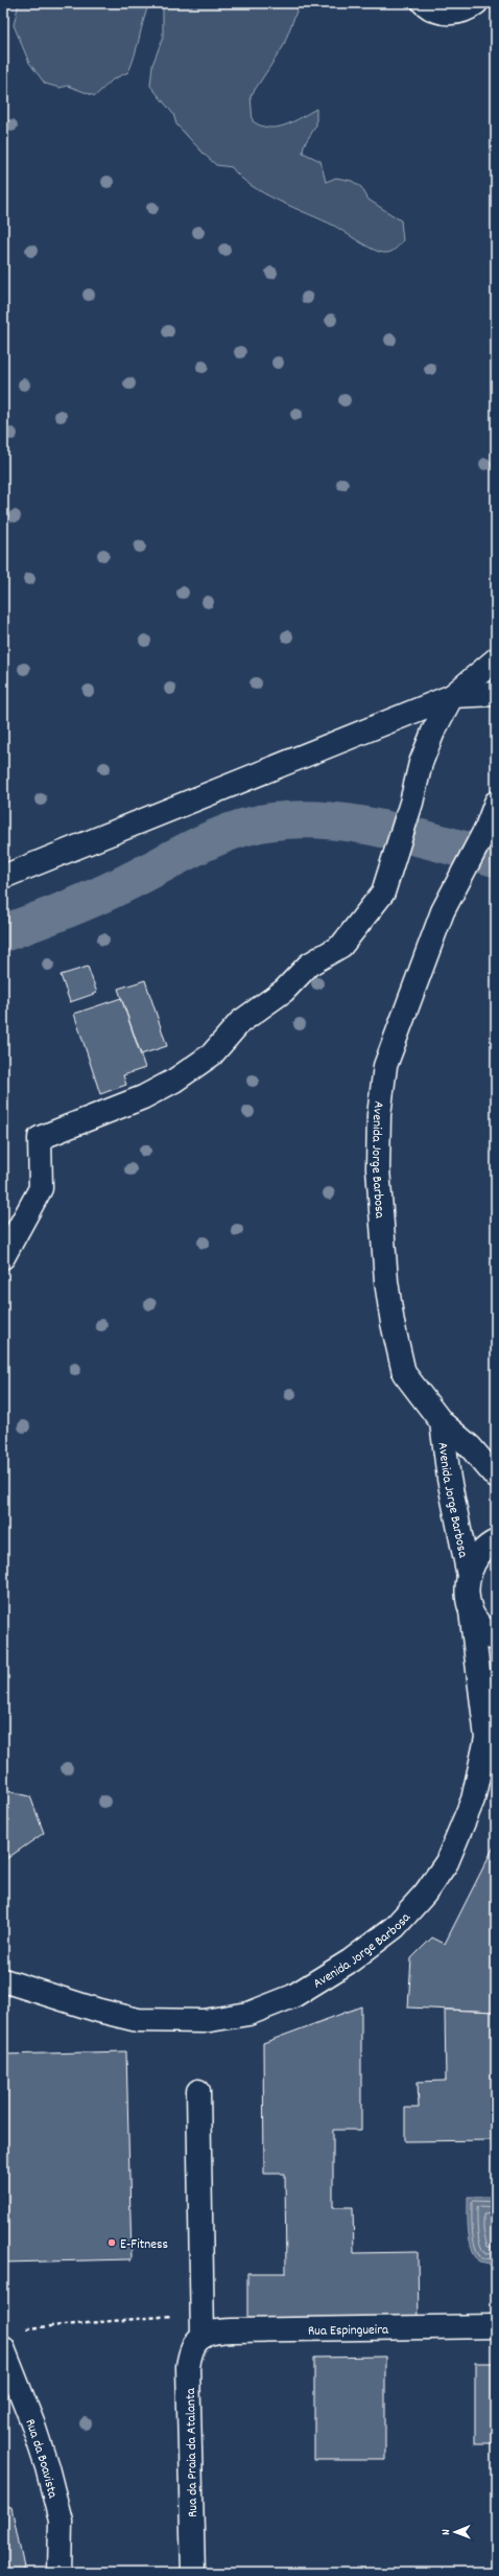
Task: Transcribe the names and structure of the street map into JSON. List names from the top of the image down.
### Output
{
  "streets": {
    "street": [
      "Avenida Jorge Barbosa",
      "Rua Espingueira",
      "Rua da Praia da Atalanta",
      "Rua da Boavista"
    ]
  },
  "crossings": [
    ["Rua Espingueira", "Rua da Praia da Atalanta"]
  ],
  "places": ["E-Fitness"],
  "north": "left"
}
